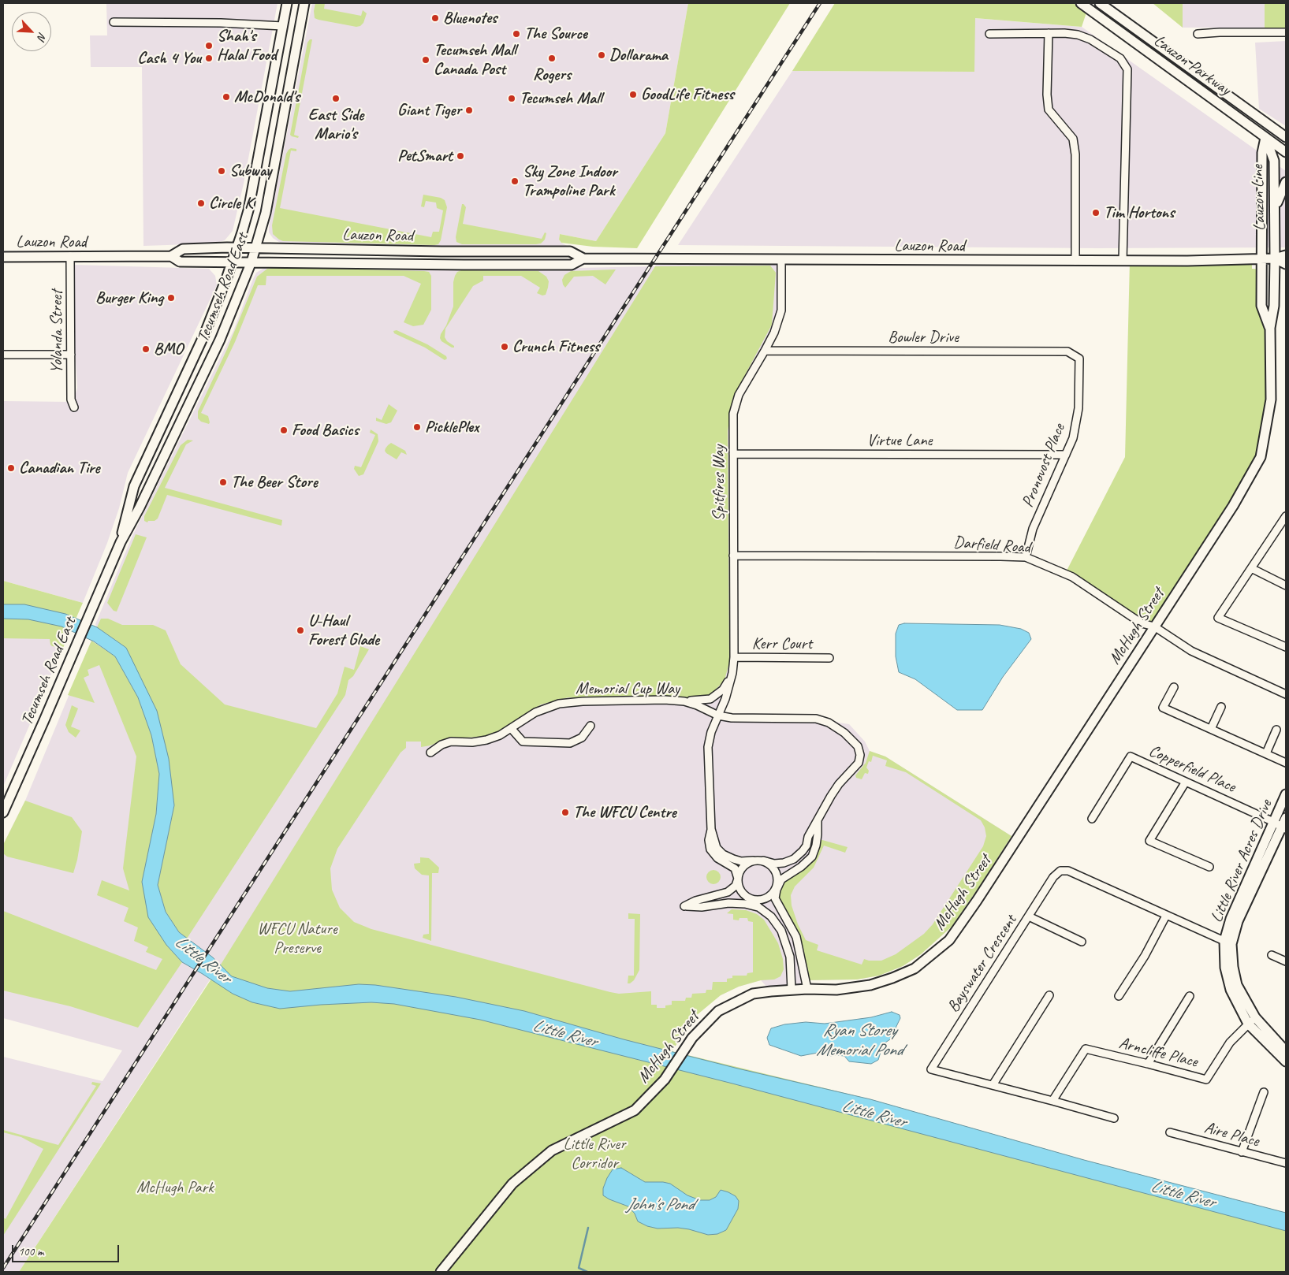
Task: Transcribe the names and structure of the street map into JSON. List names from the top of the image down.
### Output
{
  "streets": {
    "main road": [
      "Lauzon Parkway",
      "Lauzon Line",
      "Lauzon Road",
      "Tecumseh Road East",
      "McHugh Street",
      "Little River Acres Drive"
    ],
    "street": [
      "Yolanda Street",
      "Bowler Drive",
      "Virtue Lane",
      "Pronovost Place",
      "Spitfires Way",
      "Darfield Road",
      "Kerr Court",
      "Memorial Cup Way",
      "Copperfield Place",
      "Bayswater Crescent",
      "Arncliffe Place",
      "Aire Place"
    ]
  },
  "crossings": [
    ["Lauzon Parkway", "Lauzon Line"],
    ["Lauzon Line", "Lauzon Road"],
    ["Lauzon Line", "McHugh Street"],
    ["Lauzon Road", "Tecumseh Road East"],
    ["Lauzon Road", "Yolanda Street"],
    ["Lauzon Road", "Spitfires Way"],
    ["Lauzon Road", "McHugh Street"],
    ["Bowler Drive", "Pronovost Place"],
    ["Bowler Drive", "Spitfires Way"],
    ["Virtue Lane", "Pronovost Place"],
    ["Virtue Lane", "Spitfires Way"],
    ["Pronovost Place", "Darfield Road"],
    ["Spitfires Way", "Darfield Road"],
    ["Spitfires Way", "Kerr Court"],
    ["Spitfires Way", "Memorial Cup Way"],
    ["Darfield Road", "McHugh Street"],
    ["Copperfield Place", "Little River Acres Drive"],
    ["Little River Acres Drive", "Bayswater Crescent"],
    ["Little River Acres Drive", "Arncliffe Place"],
    ["Bayswater Crescent", "Arncliffe Place"]
  ],
  "water": ["Little River", "Ryan Storey Memorial Pond", "John's Pond"],
  "parks": ["WFCU Nature Preserve", "Little River Corridor", "McHugh Park"],
  "places": [
    "Bluenotes",
    "The Source",
    "Shah's Halal Food",
    "Dollarama",
    "Cash 4 You",
    "Rogers",
    "Tecumseh Mall Canada Post",
    "GoodLife Fitness",
    "McDonald's",
    "East Side Mario's",
    "Tecumseh Mall",
    "Giant Tiger",
    "PetSmart",
    "Subway",
    "Sky Zone Indoor Trampoline Park",
    "Circle K",
    "Tim Hortons",
    "Burger King",
    "Crunch Fitness",
    "BMO",
    "PicklePlex",
    "Food Basics",
    "Canadian Tire",
    "The Beer Store",
    "U-Haul Forest Glade",
    "The WFCU Centre"
  ],
  "scale_bar": "100 m",
  "north": "bottom right"
}
